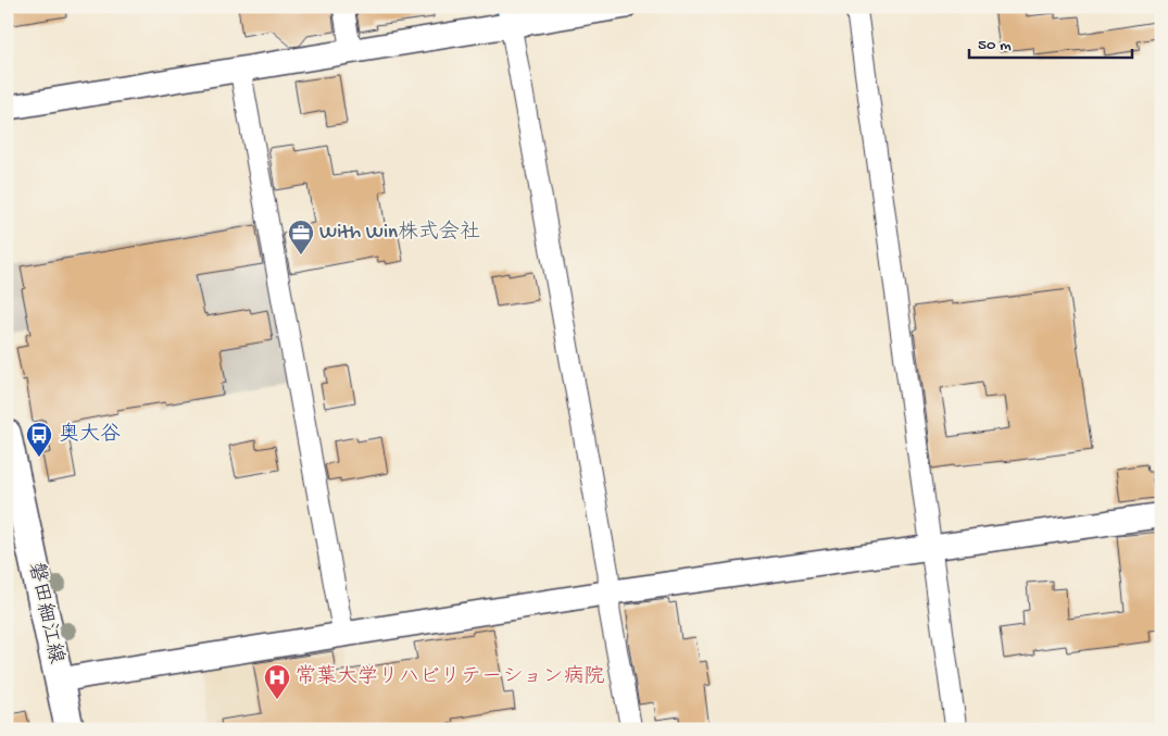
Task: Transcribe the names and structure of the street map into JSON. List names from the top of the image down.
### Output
{
  "streets": {
    "main road": ["磐田細江線"]
  },
  "places": {
    "office": ["With Win株式会社"],
    "bus stop": ["奥大谷"],
    "hospital": ["常葉大学リハビリテーション病院"]
  },
  "scale_bar": "50 m"
}
